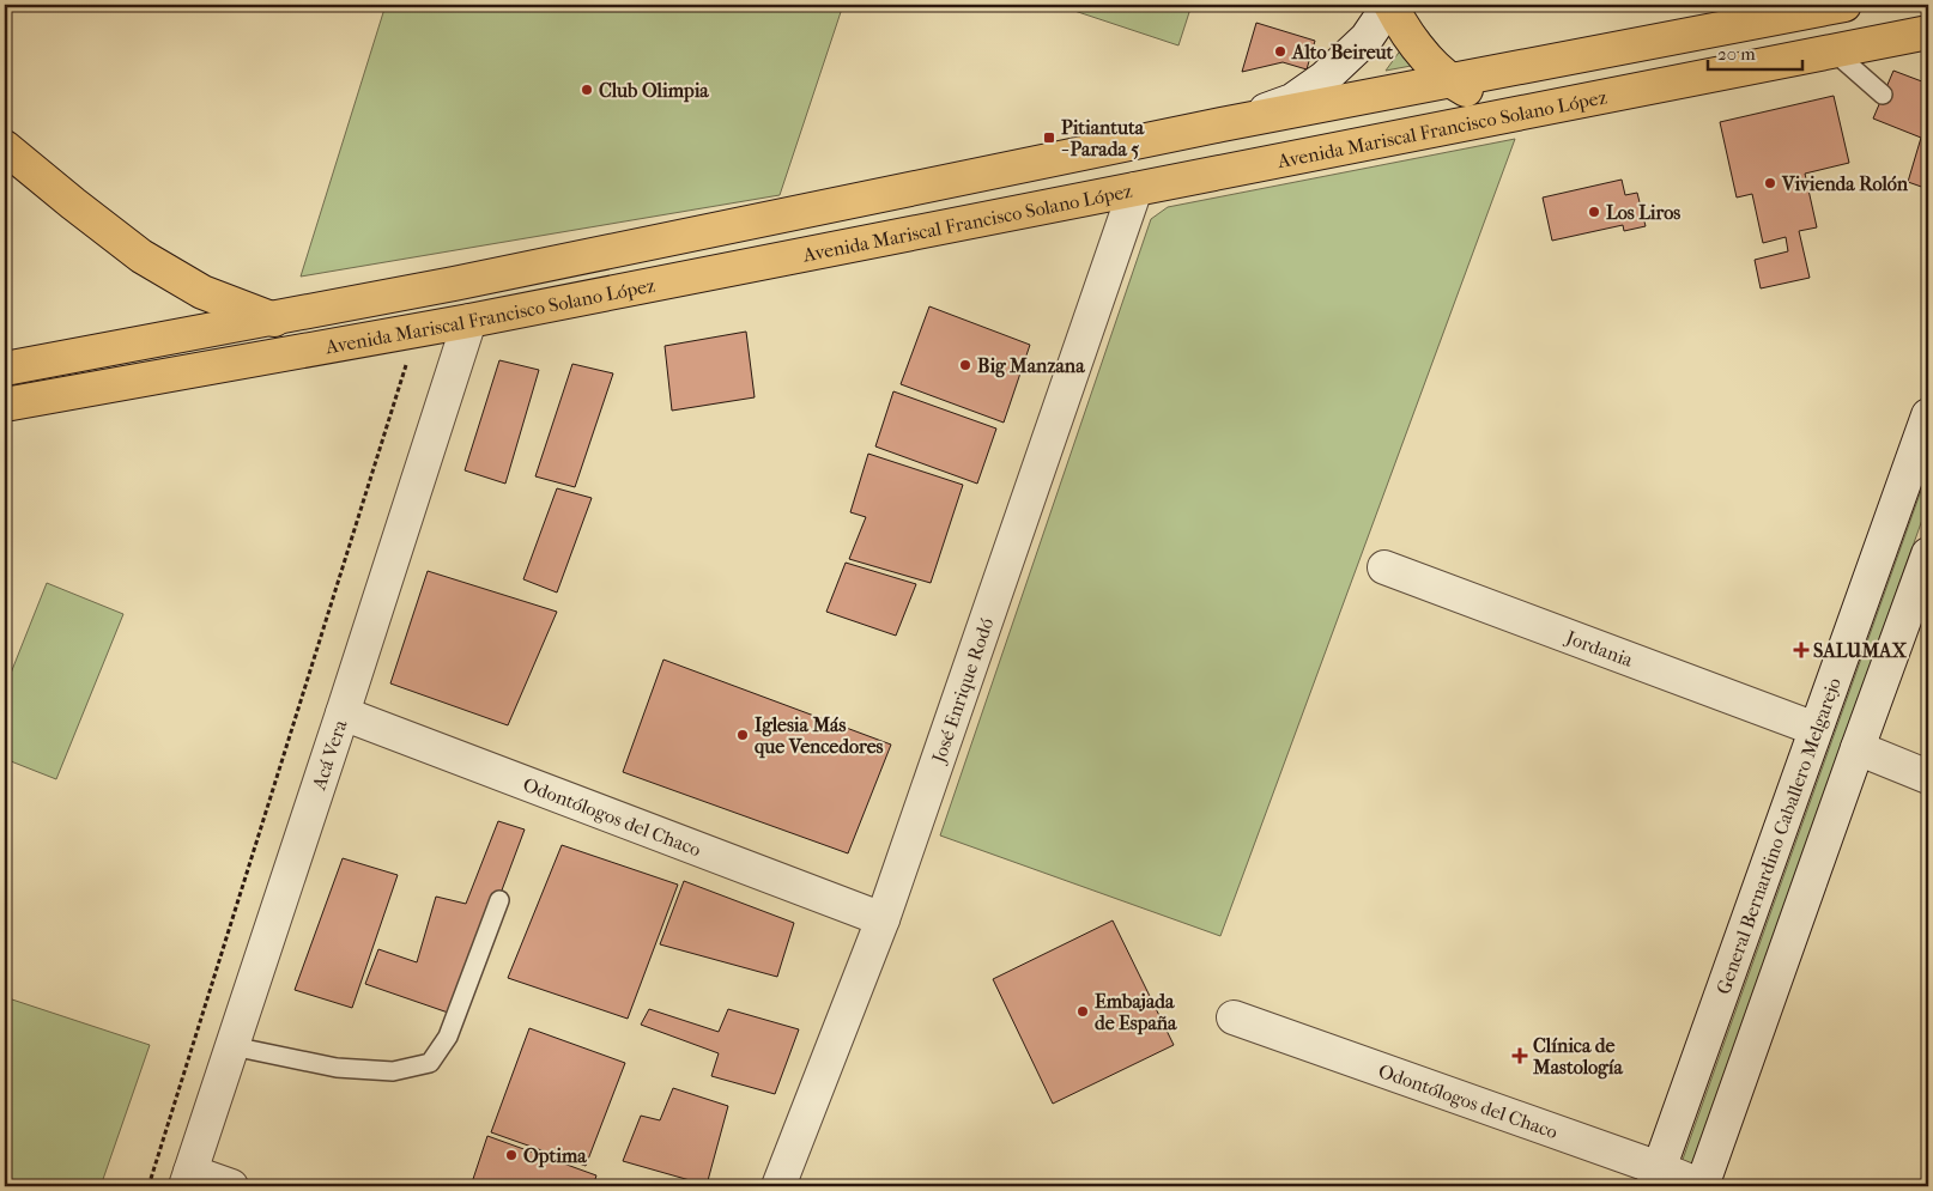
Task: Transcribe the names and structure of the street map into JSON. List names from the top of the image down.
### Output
{
  "streets": {
    "main road": ["Avenida Mariscal Francisco Solano López"],
    "street": [
      "Jordania",
      "José Enrique Rodó",
      "Acá Vera",
      "Odontólogos del Chaco",
      "General Bernardino Caballero Melgarejo"
    ]
  },
  "crossings": [
    ["Avenida Mariscal Francisco Solano López", "José Enrique Rodó"],
    ["Avenida Mariscal Francisco Solano López", "Acá Vera"],
    ["Jordania", "General Bernardino Caballero Melgarejo"],
    ["José Enrique Rodó", "Odontólogos del Chaco"],
    ["Acá Vera", "Odontólogos del Chaco"],
    ["Odontólogos del Chaco", "General Bernardino Caballero Melgarejo"]
  ],
  "places": {
    "other": [
      "Alto Beireut",
      "Club Olimpia",
      "Vivienda Rolón",
      "Los Liros",
      "Big Manzana",
      "Iglesia Más que Vencedores",
      "Embajada de España",
      "Optima"
    ],
    "transit": ["Pitiantuta - Parada 5"],
    "health": ["SALUMAX", "Clínica de Mastología"]
  },
  "scale_bar": "20 m"
}
